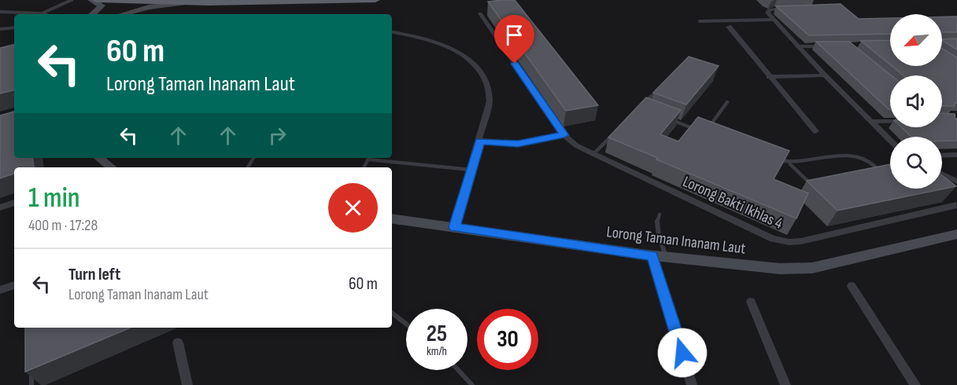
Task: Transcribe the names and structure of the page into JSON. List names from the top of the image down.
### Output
{
  "streets": {
    "main road": ["Lorong Taman Inanam Laut"],
    "street": ["Lorong Bakti Ikhlas 4"]
  },
  "north": "bottom left",
  "page": {
    "turn": ["60 m", "Lorong Taman Inanam Laut"],
    "heading": ["1 min", "400 m · 17:28"],
    "list": [
      {
        "name": "Turn left",
        "note": "Lorong Taman Inanam Laut",
        "value": "60 m"
      }
    ],
    "speed": "25 km/h",
    "limit": "30"
  }
}
